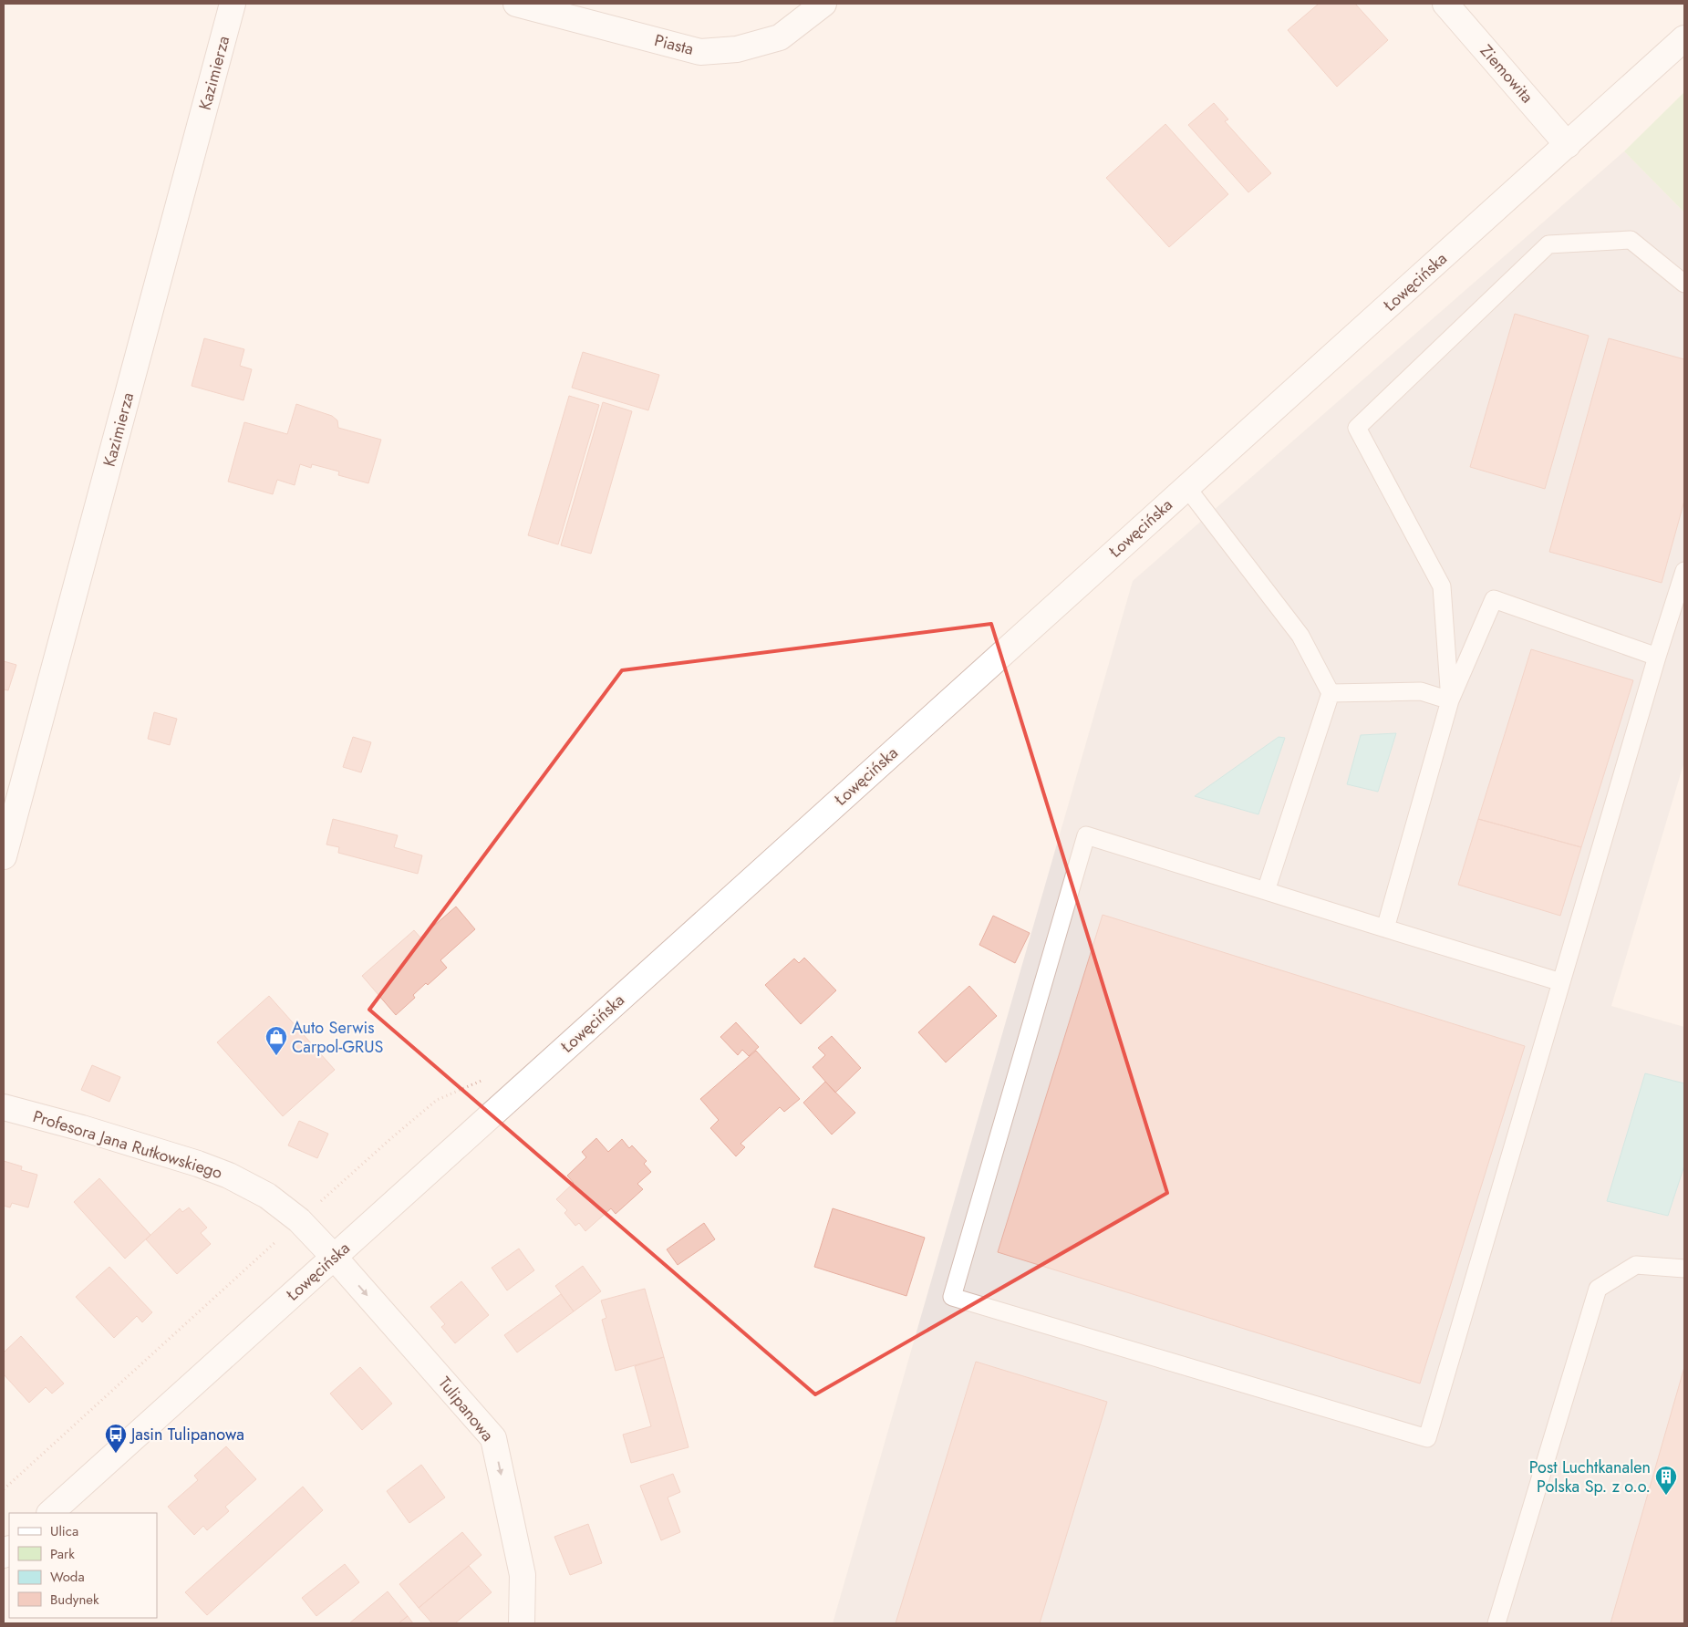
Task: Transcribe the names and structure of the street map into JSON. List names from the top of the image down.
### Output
{
  "streets": {
    "street": [
      "Piasta",
      "Kazimierza",
      "Ziemowita",
      "Łowęcińska",
      "Profesora Jana Rutkowskiego",
      "Tulipanowa"
    ]
  },
  "crossings": [
    ["Ziemowita", "Łowęcińska"],
    ["Łowęcińska", "Profesora Jana Rutkowskiego"],
    ["Łowęcińska", "Tulipanowa"],
    ["Profesora Jana Rutkowskiego", "Tulipanowa"]
  ],
  "one_way": ["Tulipanowa"],
  "places": {
    "shop": ["Auto Serwis Carpol-GRUS"],
    "bus stop": ["Jasin Tulipanowa"],
    "building": ["Post Luchtkanalen Polska Sp. z o.o."]
  },
  "legend": [
    "Ulica",
    "Park",
    "Woda",
    "Budynek"
  ]
}
